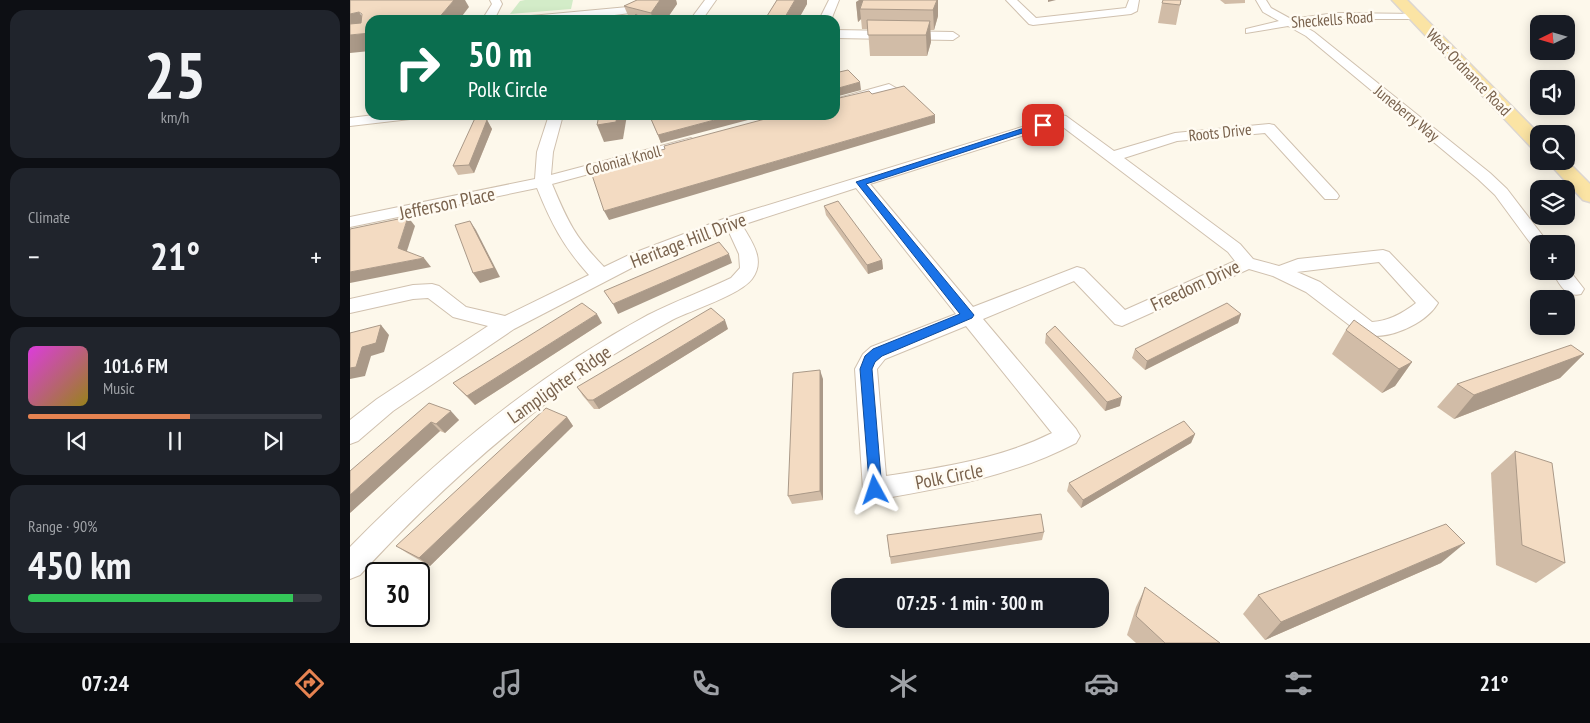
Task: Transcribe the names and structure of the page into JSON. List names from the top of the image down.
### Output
{
  "streets": {
    "main road": ["West Ordnance Road"],
    "street": [
      "Sheckells Road",
      "Juneberry Way",
      "Roots Drive",
      "Colonial Knoll",
      "Jefferson Place",
      "Heritage Hill Drive",
      "Freedom Drive",
      "Lamplighter Ridge",
      "Polk Circle"
    ]
  },
  "crossings": [
    ["Sheckells Road", "West Ordnance Road"],
    ["Sheckells Road", "Juneberry Way"],
    ["Roots Drive", "Freedom Drive"],
    ["Colonial Knoll", "Jefferson Place"],
    ["Heritage Hill Drive", "Freedom Drive"],
    ["Heritage Hill Drive", "Lamplighter Ridge"],
    ["Freedom Drive", "Polk Circle"]
  ],
  "north": "left",
  "page": {
    "tile": [
      ["25", "km/h"],
      "Climate",
      ["Range · 90%", "450 km"]
    ],
    "map_buttons": ["+", "−"],
    "turn": ["50 m", "Polk Circle"],
    "heat": ["−", "21°", "+"],
    "song": ["101.6 FM", "Music"],
    "limit": "30",
    "trip": "07:25 · 1 min · 300 m",
    "tabs": ["07:24", "21°"]
  }
}
